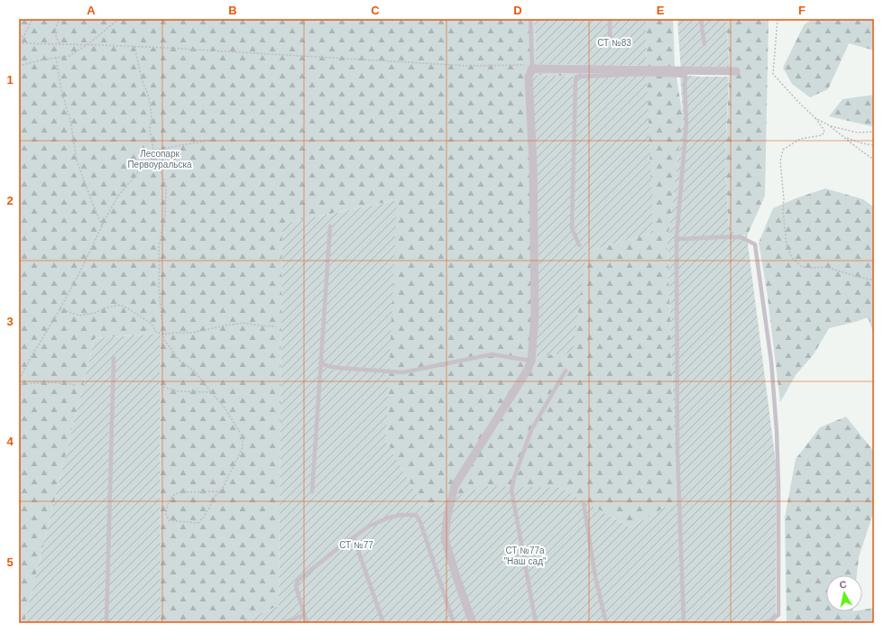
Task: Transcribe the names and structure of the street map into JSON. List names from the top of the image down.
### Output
{
  "parks": [
    "СТ №83",
    "Лесопарк Первоуральска",
    "СТ №77",
    "СТ №77а \"Наш сад\""
  ],
  "north": "top",
  "grid": {
    "columns": [
      "A",
      "B",
      "C",
      "D",
      "E",
      "F"
    ],
    "rows": [
      "1",
      "2",
      "3",
      "4",
      "5"
    ]
  }
}
